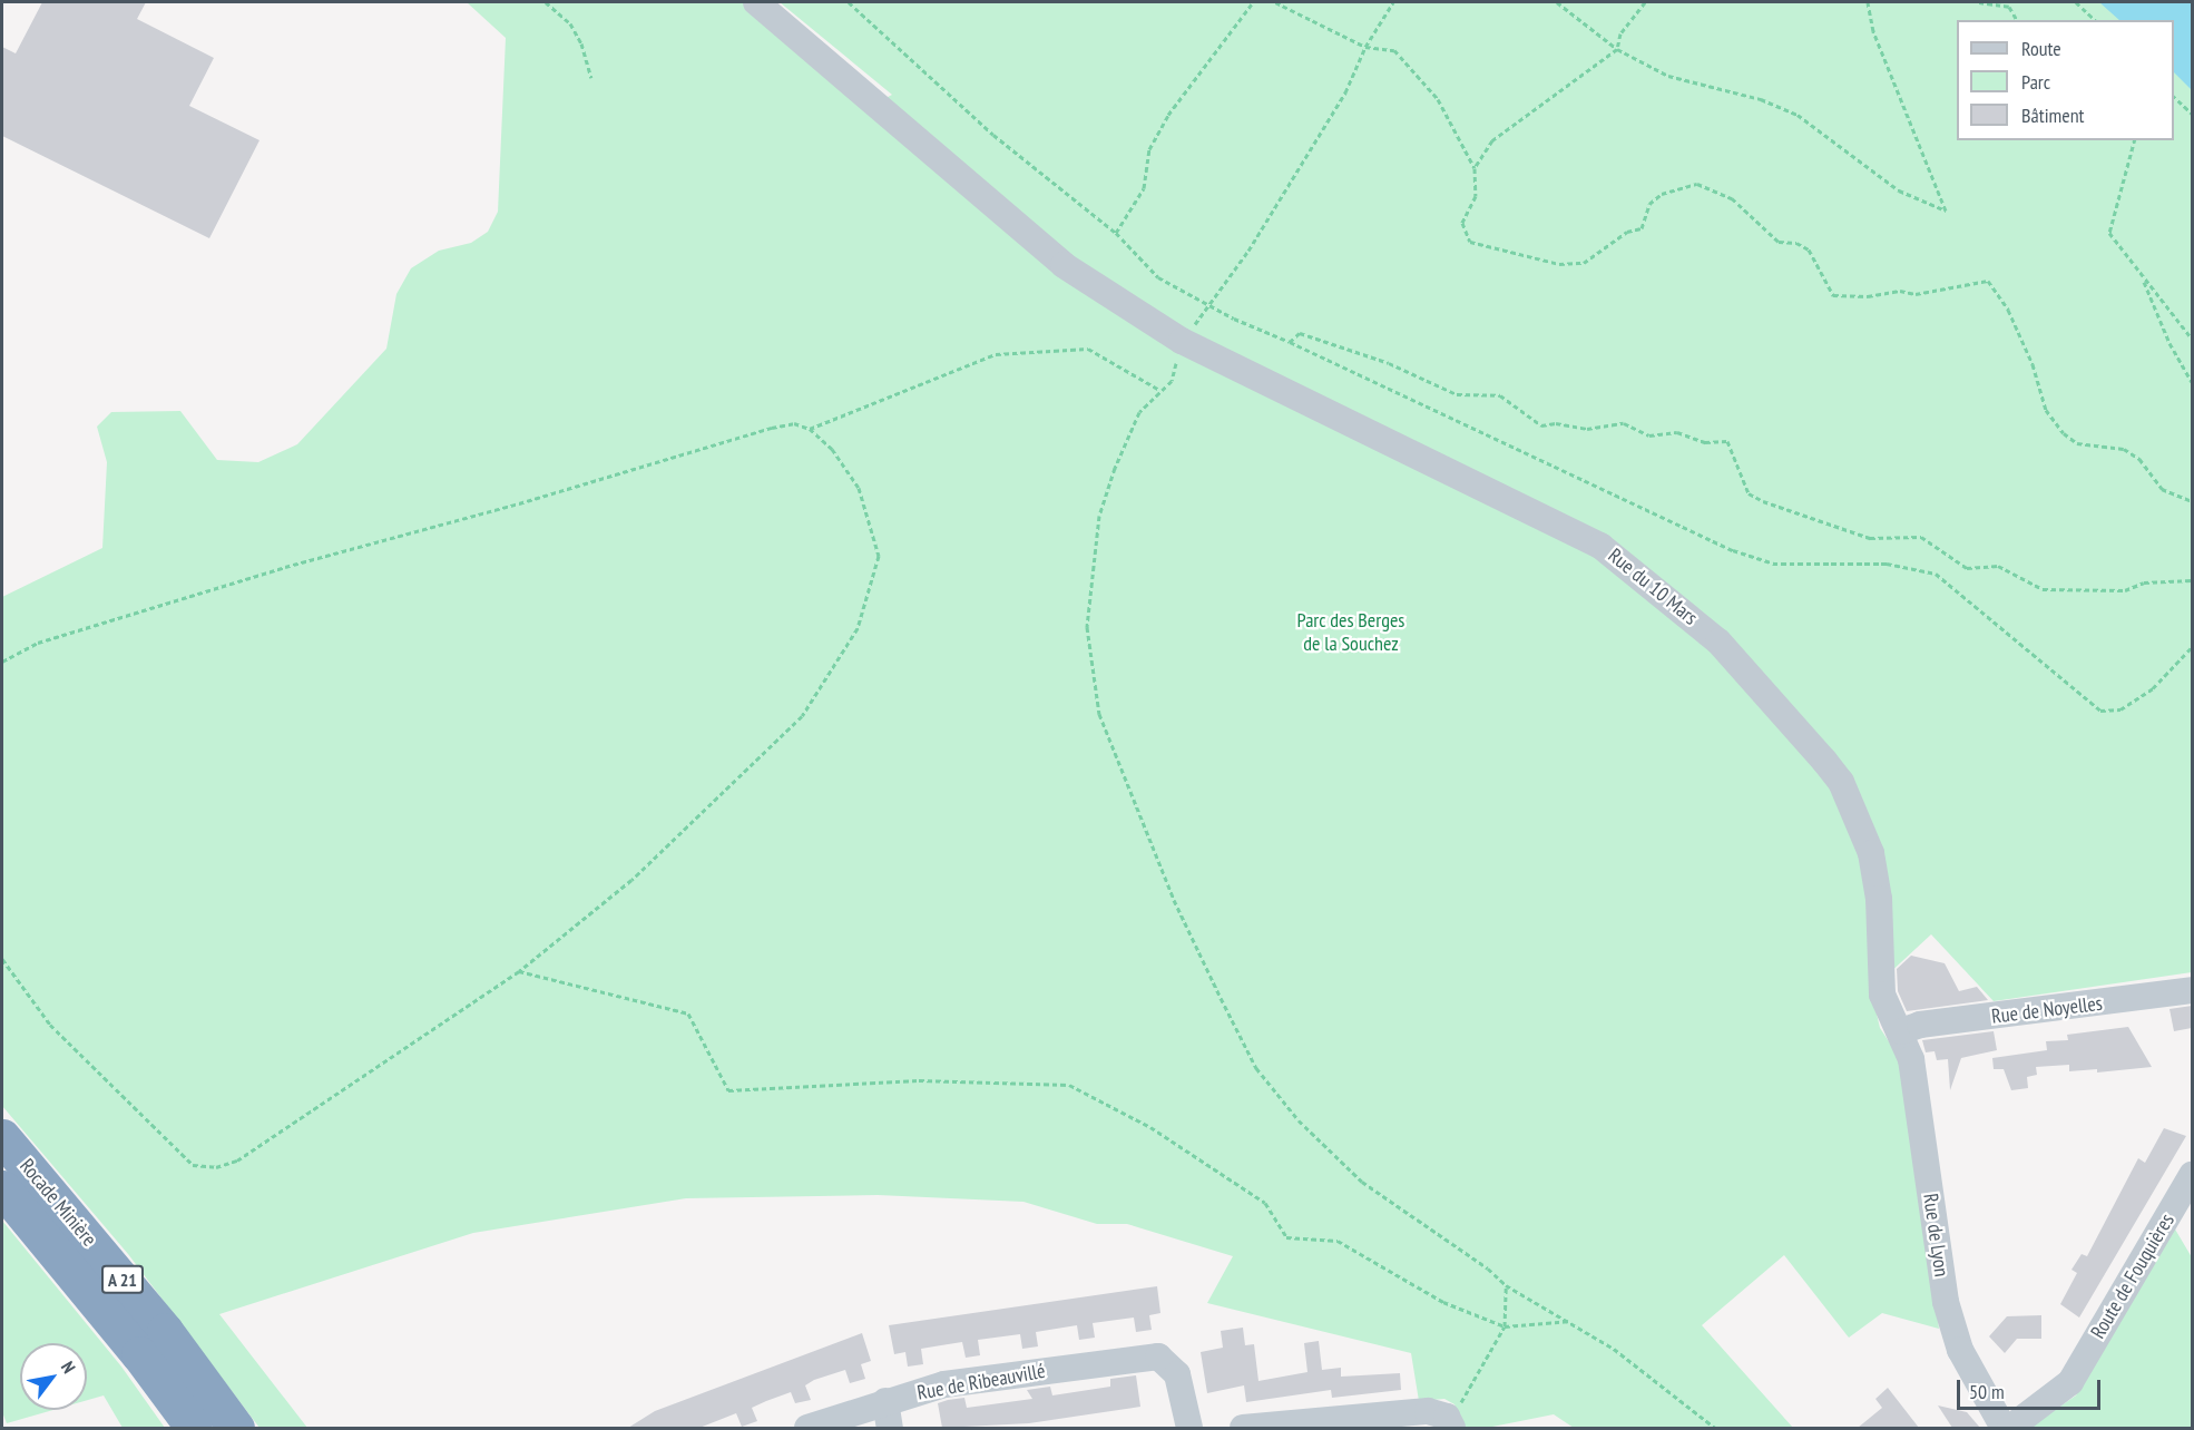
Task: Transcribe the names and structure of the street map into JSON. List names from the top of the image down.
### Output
{
  "streets": {
    "highway": ["Rocade Minière", "A 21"],
    "street": [
      "Rue du 10 Mars",
      "Rue de Noyelles",
      "Rue de Lyon",
      "Route de Fouquières",
      "Rue de Ribeauvillé"
    ]
  },
  "crossings": [
    ["Rue du 10 Mars", "Rue de Noyelles"],
    ["Rue du 10 Mars", "Rue de Lyon"],
    ["Rue de Noyelles", "Rue de Lyon"]
  ],
  "parks": ["Parc des Berges de la Souchez"],
  "legend": ["Route", "Parc", "Bâtiment"],
  "scale_bar": "50 m",
  "north": "top right"
}
